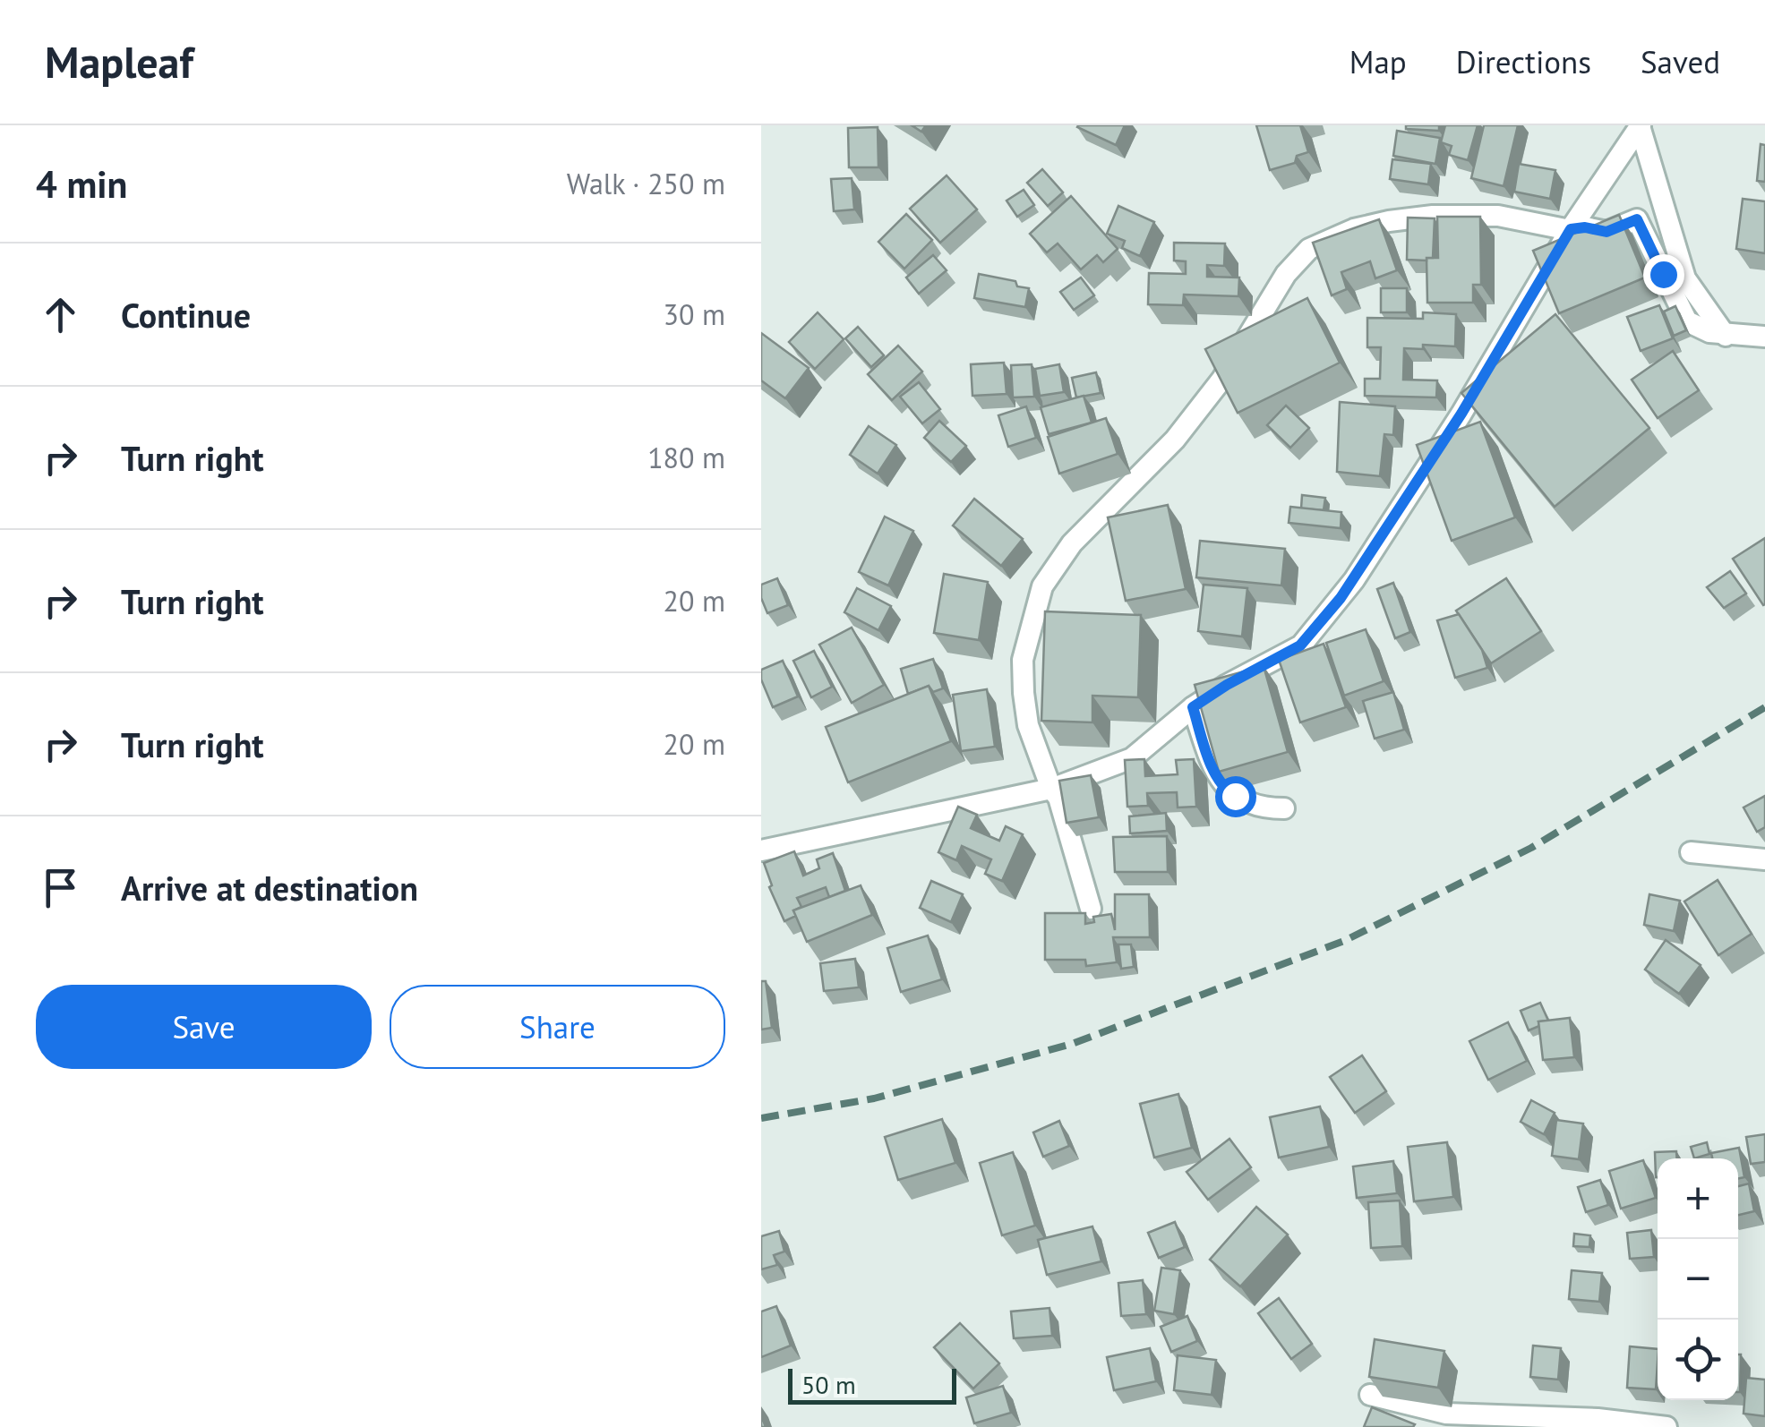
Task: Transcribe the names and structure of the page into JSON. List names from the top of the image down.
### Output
{
  "scale_bar": "50 m",
  "page": {
    "header": "Mapleaf",
    "nav": ["Map", "Directions", "Saved"],
    "heading": ["4 min", "Walk · 250 m"],
    "list": [
      ["Continue", "30 m"],
      ["Turn right", "180 m"],
      ["Turn right", "20 m"],
      ["Turn right", "20 m"],
      "Arrive at destination"
    ],
    "buttons": ["Save", "Share"],
    "map_buttons": ["+", "−"],
    "scale": "50 m"
  }
}
